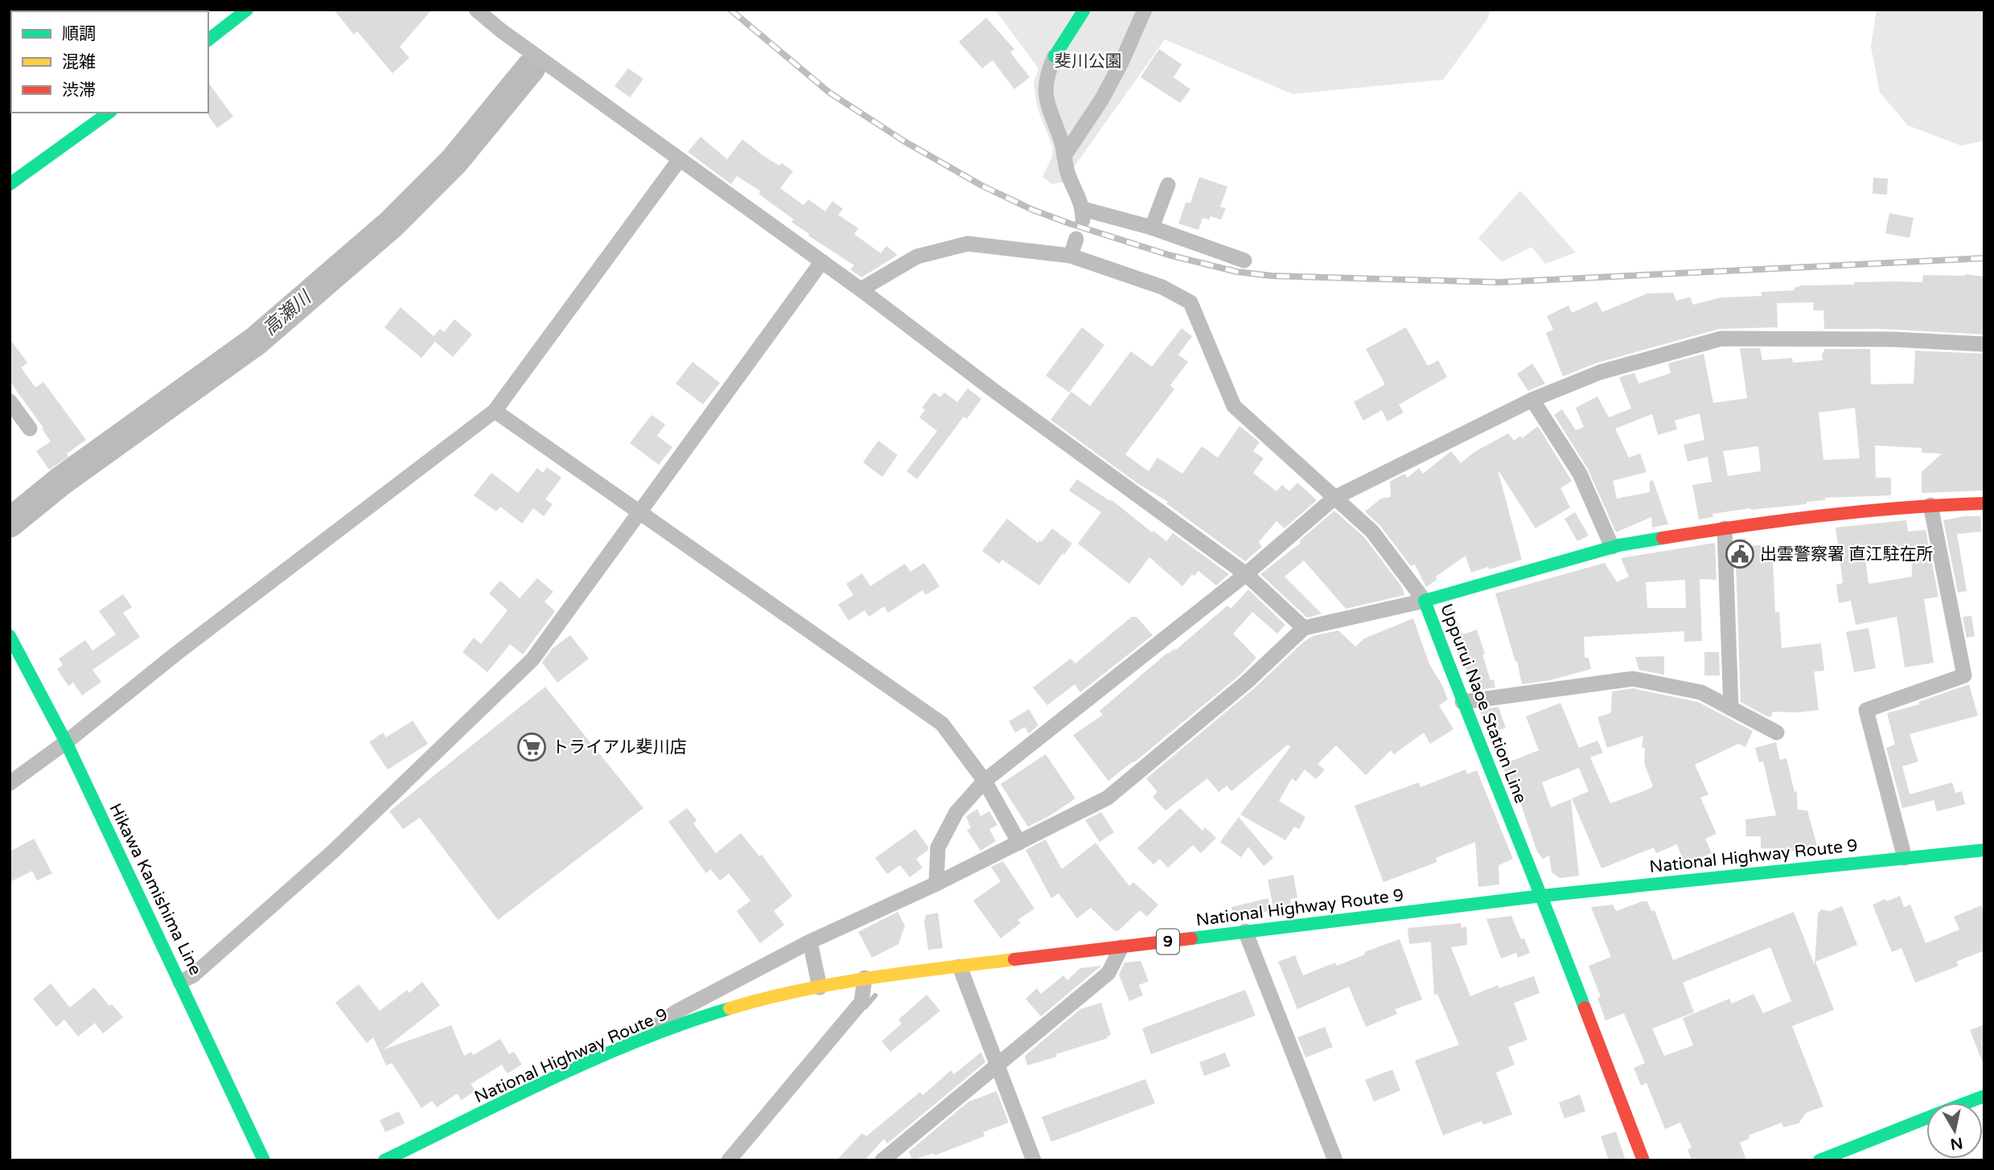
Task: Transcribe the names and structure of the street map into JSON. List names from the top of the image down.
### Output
{
  "streets": {
    "main road": [
      "Uppurui Naoe Station Line",
      "National Highway Route 9",
      "Hikawa Kamishima Line",
      "9"
    ]
  },
  "crossings": [
    ["Uppurui Naoe Station Line", "National Highway Route 9"]
  ],
  "water": ["高瀬川"],
  "parks": ["斐川公園"],
  "places": {
    "public building": ["出雲警察署 直江駐在所"],
    "supermarket": ["トライアル斐川店"]
  },
  "legend": ["順調", "混雑", "渋滞"],
  "north": "bottom"
}
